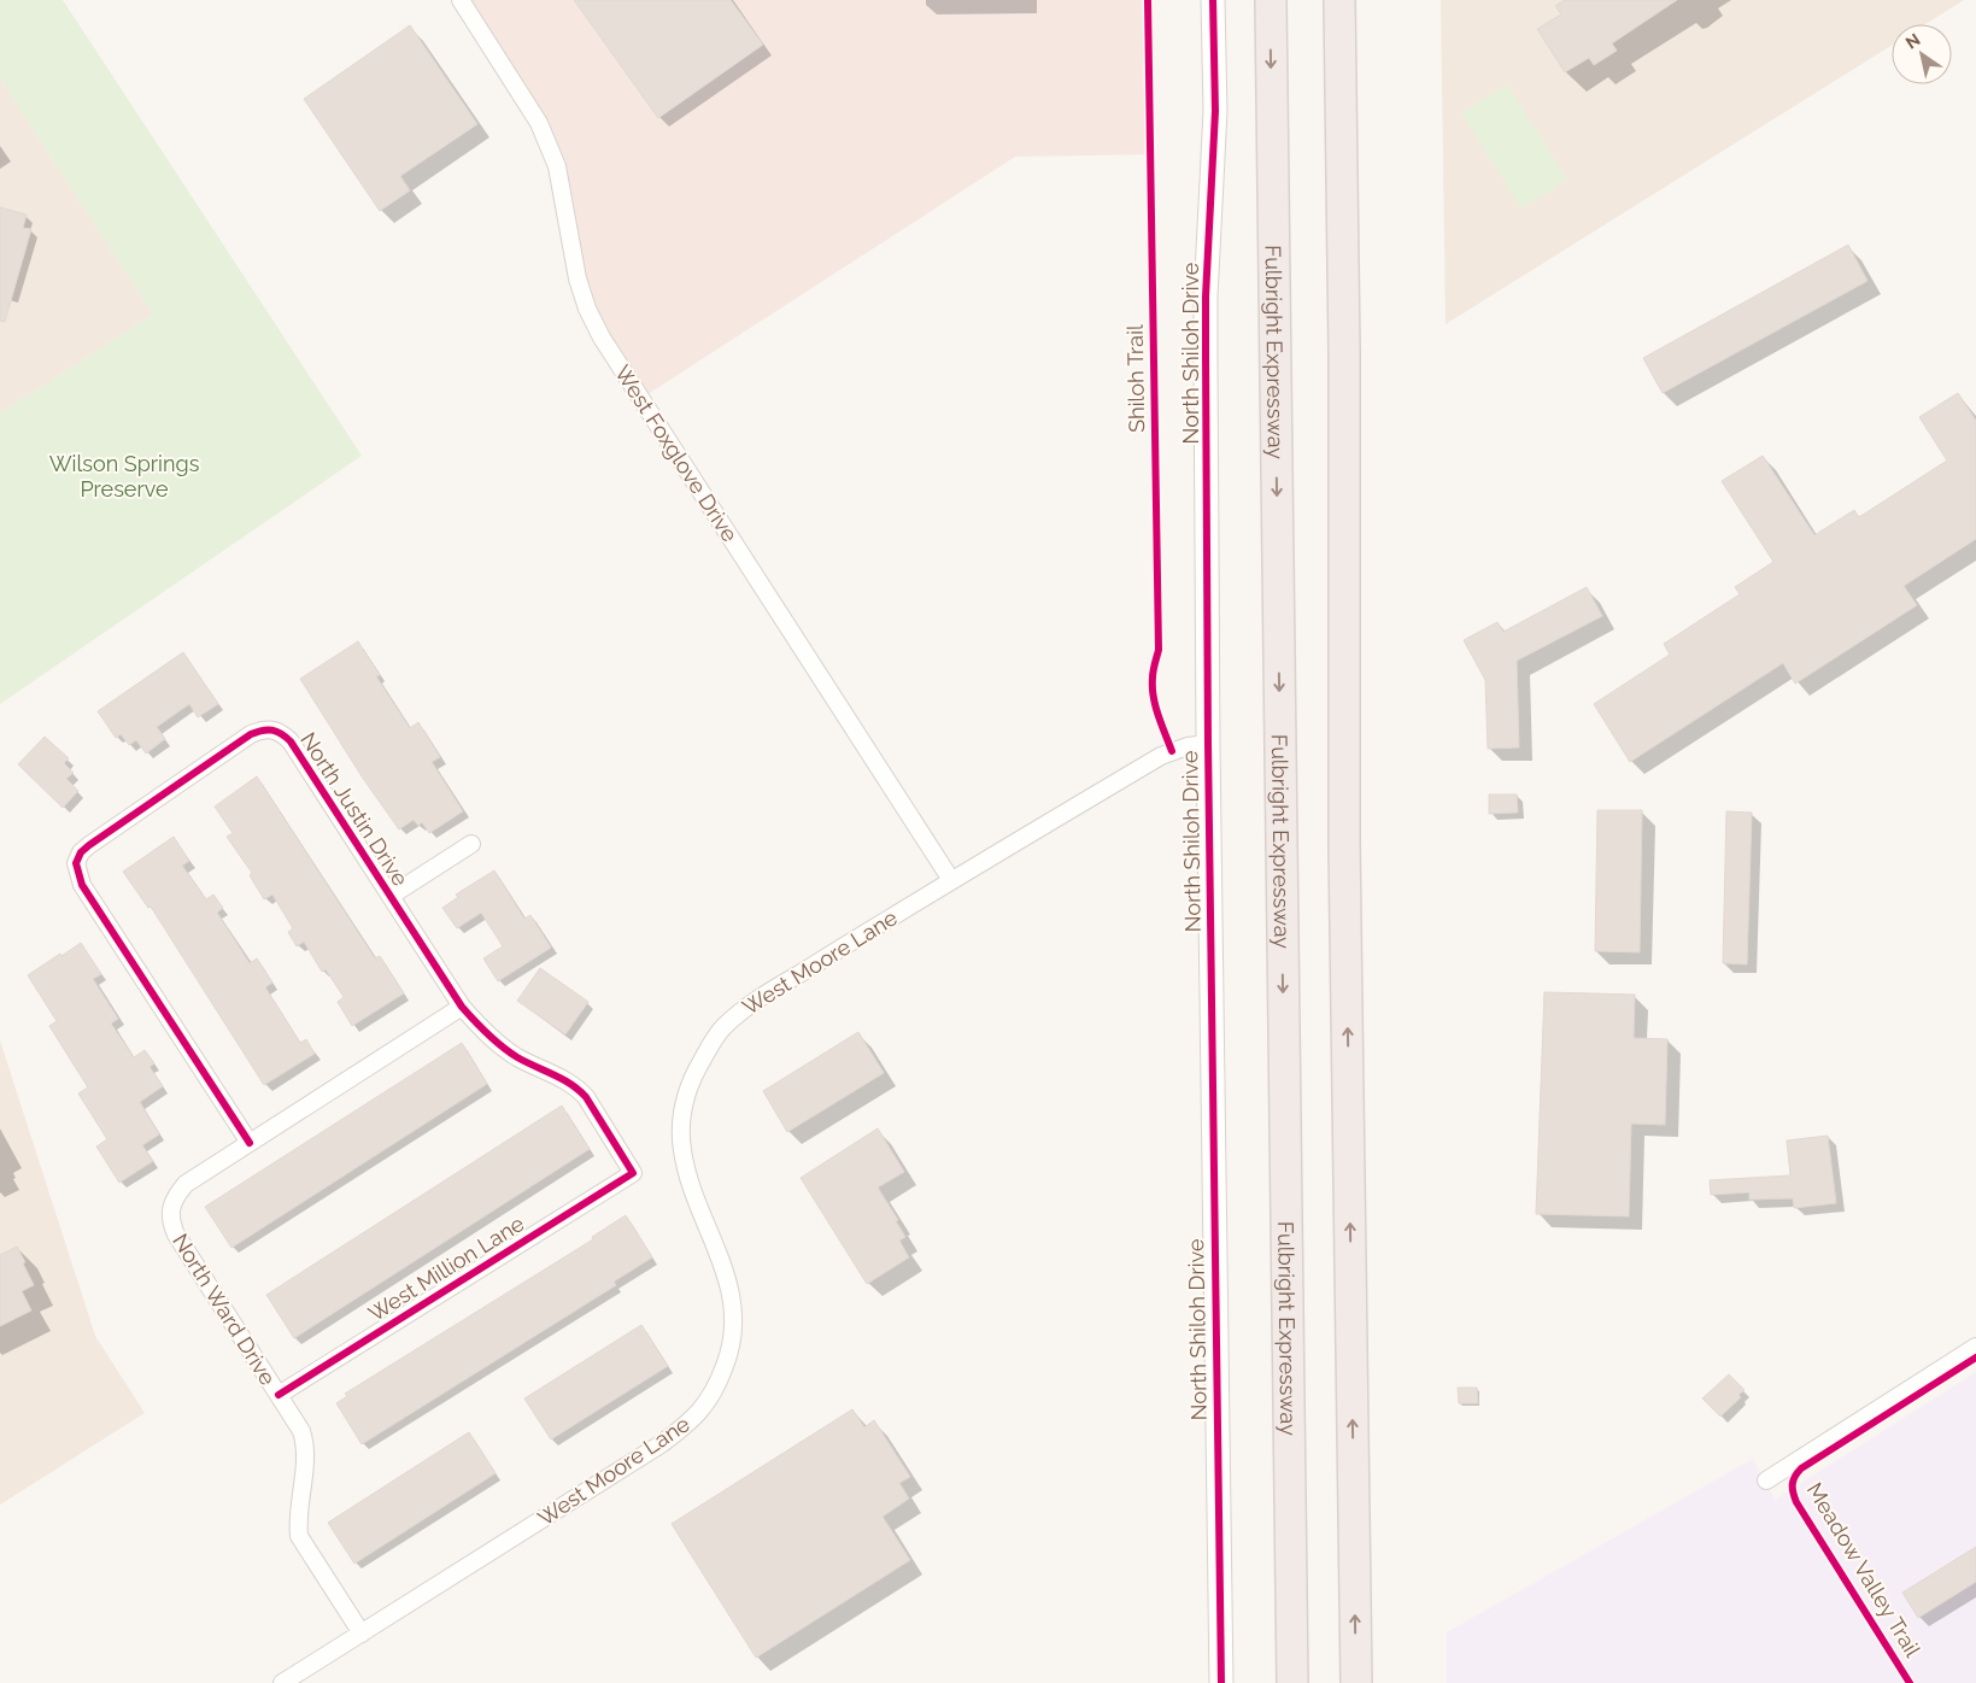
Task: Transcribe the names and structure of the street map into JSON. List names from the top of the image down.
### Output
{
  "streets": {
    "highway": ["Fulbright Expressway"],
    "street": [
      "North Shiloh Drive",
      "West Foxglove Drive",
      "North Justin Drive",
      "West Moore Lane",
      "West Million Lane",
      "North Ward Drive"
    ],
    "cycle path": ["Shiloh Trail", "Meadow Valley Trail"]
  },
  "crossings": [
    ["North Shiloh Drive", "West Moore Lane"],
    ["West Foxglove Drive", "West Moore Lane"],
    ["North Justin Drive", "West Million Lane"],
    ["North Justin Drive", "North Ward Drive"],
    ["West Moore Lane", "North Ward Drive"],
    ["West Million Lane", "North Ward Drive"]
  ],
  "parks": ["Wilson Springs Preserve"],
  "north": "top left"
}
